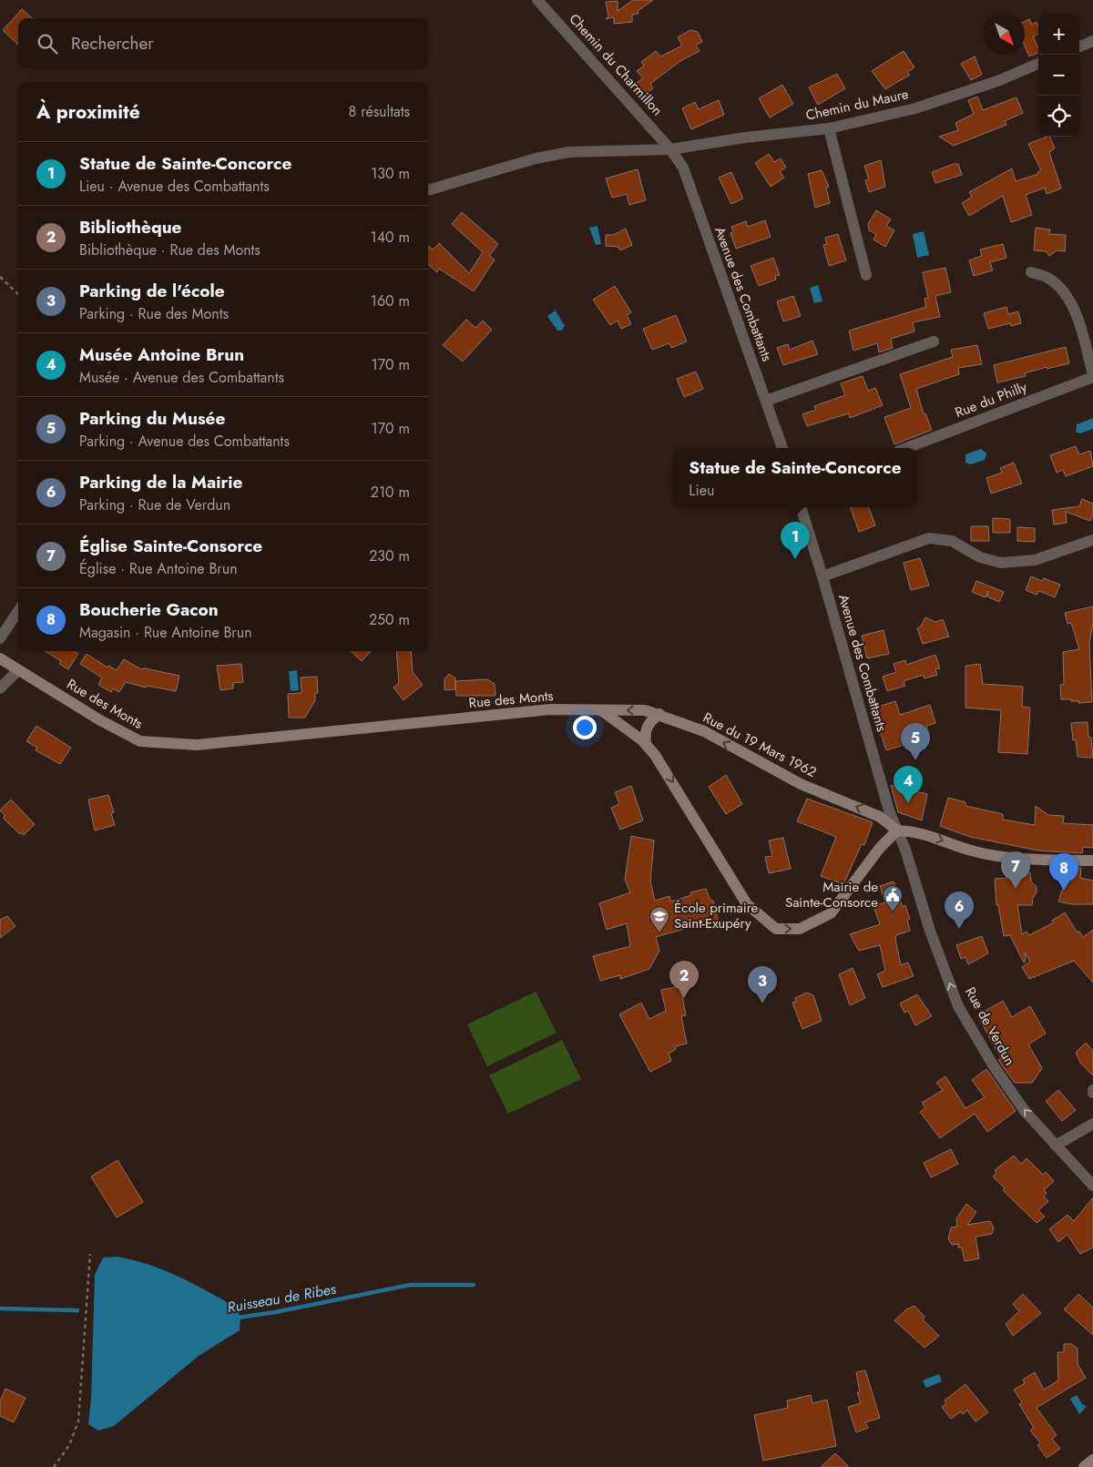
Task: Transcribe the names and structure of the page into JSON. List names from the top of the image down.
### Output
{
  "streets": {
    "street": [
      "Chemin du Charmillon",
      "Chemin du Maure",
      "Avenue des Combattants",
      "Rue du Philly",
      "Rue des Monts",
      "Rue du 19 Mars 1962",
      "Rue de Verdun"
    ]
  },
  "crossings": [
    ["Chemin du Charmillon", "Chemin du Maure"],
    ["Chemin du Charmillon", "Avenue des Combattants"],
    ["Chemin du Maure", "Avenue des Combattants"],
    ["Avenue des Combattants", "Rue du 19 Mars 1962"],
    ["Avenue des Combattants", "Rue de Verdun"],
    ["Rue des Monts", "Rue du 19 Mars 1962"],
    ["Rue du 19 Mars 1962", "Rue de Verdun"]
  ],
  "one_way": ["Rue du 19 Mars 1962", "Rue de Verdun"],
  "water": ["Ruisseau de Ribes"],
  "places": {
    "public building": ["Mairie de Sainte-Consorce"],
    "school or university": ["École primaire Saint-Exupéry"]
  },
  "north": "bottom right",
  "page": {
    "map_buttons": ["+", "−"],
    "search": "Rechercher",
    "heading": ["À proximité", "8 résultats"],
    "list": [
      {
        "mark": "1",
        "name": "Statue de Sainte-Concorce",
        "note": "Lieu · Avenue des Combattants",
        "value": "130 m"
      },
      {
        "mark": "2",
        "name": "Bibliothèque",
        "note": "Bibliothèque · Rue des Monts",
        "value": "140 m"
      },
      {
        "mark": "3",
        "name": "Parking de l'école",
        "note": "Parking · Rue des Monts",
        "value": "160 m"
      },
      {
        "mark": "4",
        "name": "Musée Antoine Brun",
        "note": "Musée · Avenue des Combattants",
        "value": "170 m"
      },
      {
        "mark": "5",
        "name": "Parking du Musée",
        "note": "Parking · Avenue des Combattants",
        "value": "170 m"
      },
      {
        "mark": "6",
        "name": "Parking de la Mairie",
        "note": "Parking · Rue de Verdun",
        "value": "210 m"
      },
      {
        "mark": "7",
        "name": "Église Sainte-Consorce",
        "note": "Église · Rue Antoine Brun",
        "value": "230 m"
      },
      {
        "mark": "8",
        "name": "Boucherie Gacon",
        "note": "Magasin · Rue Antoine Brun",
        "value": "250 m"
      }
    ],
    "popup": ["Statue de Sainte-Concorce", "Lieu"],
    "pins": [
      "1",
      "5",
      "4",
      "7",
      "8",
      "6",
      "2",
      "3"
    ]
  }
}
